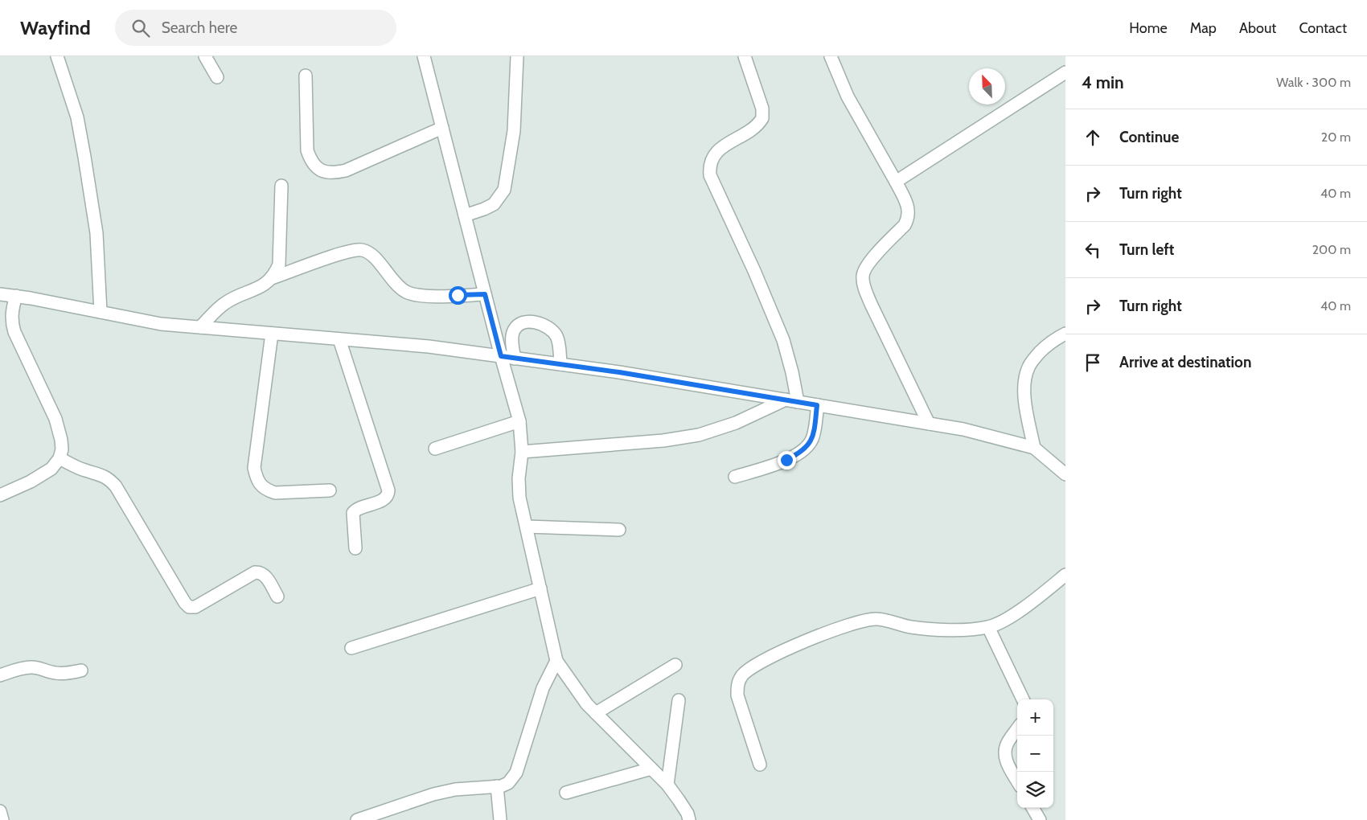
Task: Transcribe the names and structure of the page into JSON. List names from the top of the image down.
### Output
{
  "north": "top left",
  "page": {
    "header": "Wayfind",
    "search": "Search here",
    "nav": [
      "Home",
      "Map",
      "About",
      "Contact"
    ],
    "heading": ["4 min", "Walk · 300 m"],
    "list": [
      ["Continue", "20 m"],
      ["Turn right", "40 m"],
      ["Turn left", "200 m"],
      ["Turn right", "40 m"],
      "Arrive at destination"
    ],
    "map_buttons": ["+", "−"]
  }
}
